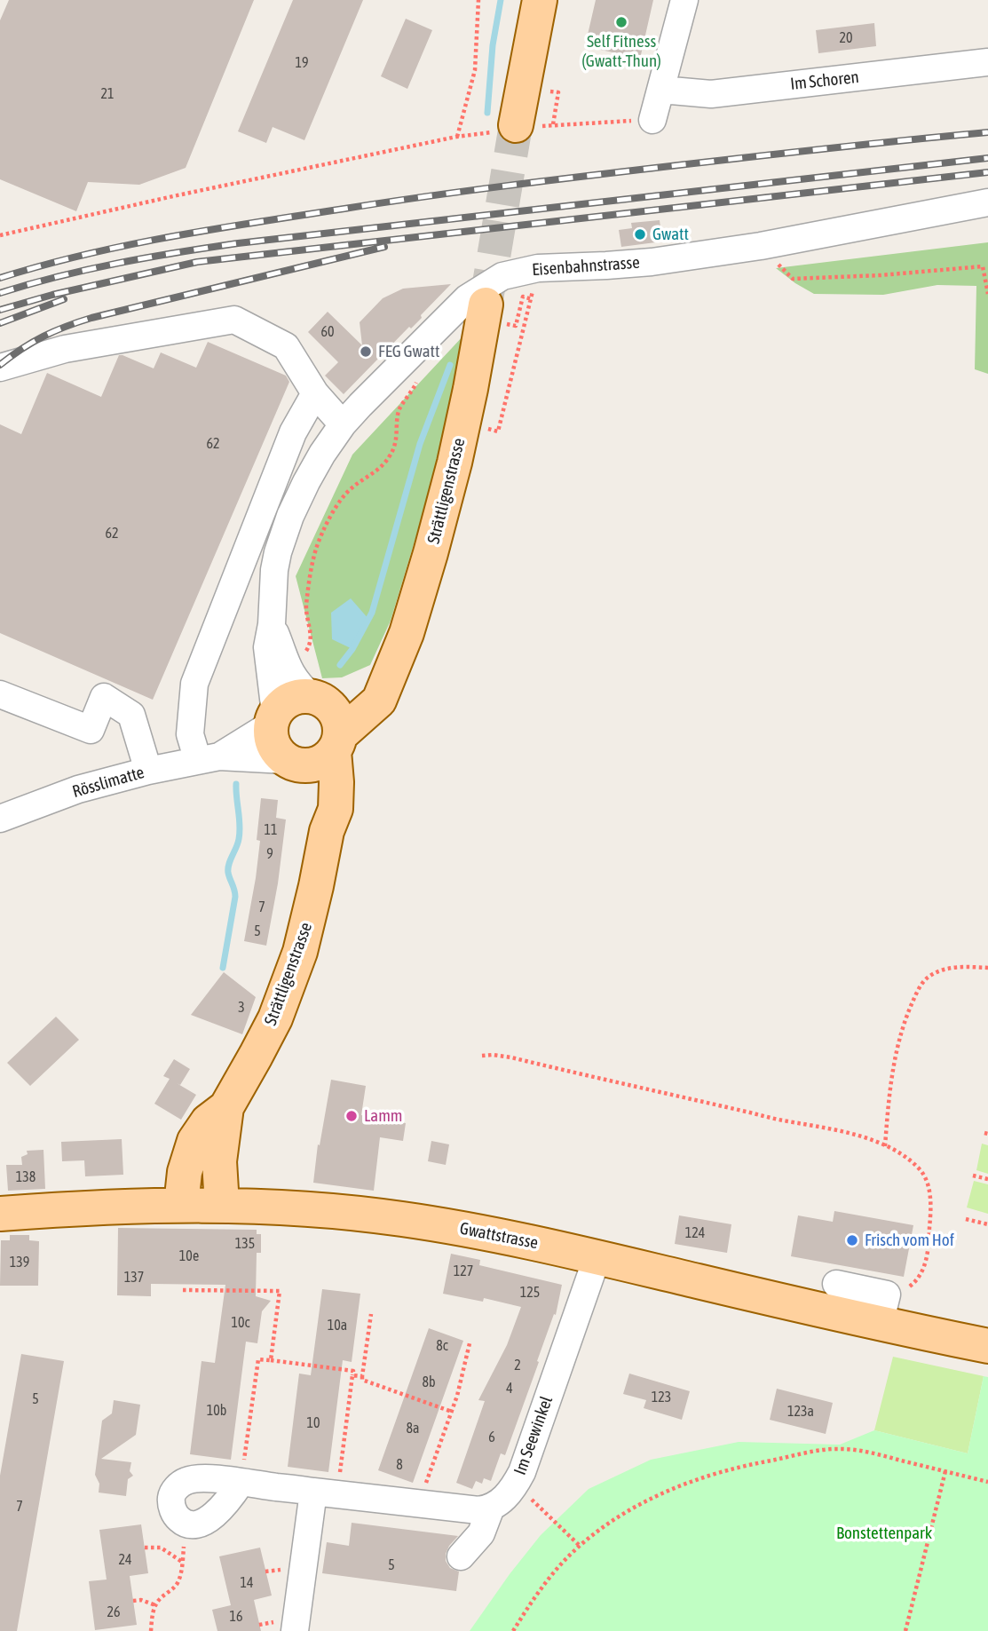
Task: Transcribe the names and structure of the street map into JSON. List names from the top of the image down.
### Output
{
  "streets": {
    "main road": ["Strättligenstrasse", "Gwattstrasse"],
    "street": [
      "Im Schoren",
      "Eisenbahnstrasse",
      "Rösslimatte",
      "Im Seewinkel"
    ]
  },
  "crossings": [
    ["Eisenbahnstrasse", "Strättligenstrasse"],
    ["Eisenbahnstrasse", "Rösslimatte"],
    ["Strättligenstrasse", "Rösslimatte"],
    ["Strättligenstrasse", "Gwattstrasse"],
    ["Gwattstrasse", "Im Seewinkel"]
  ],
  "parks": ["Bonstettenpark"],
  "places": [
    "Self Fitness (Gwatt-Thun)",
    "Gwatt",
    "FEG Gwatt",
    "Lamm",
    "Frisch vom Hof"
  ],
  "house_numbers": [
    "20",
    "19",
    "21",
    "60",
    "62",
    "62",
    "11",
    "9",
    "7",
    "5",
    "3",
    "138",
    "124",
    "135",
    "10e",
    "139",
    "127",
    "137",
    "125",
    "10c",
    "10a",
    "8c",
    "2",
    "8b",
    "4",
    "123",
    "5",
    "10b",
    "123a",
    "10",
    "8a",
    "6",
    "8",
    "7",
    "24",
    "5",
    "14",
    "26",
    "16"
  ]
}
